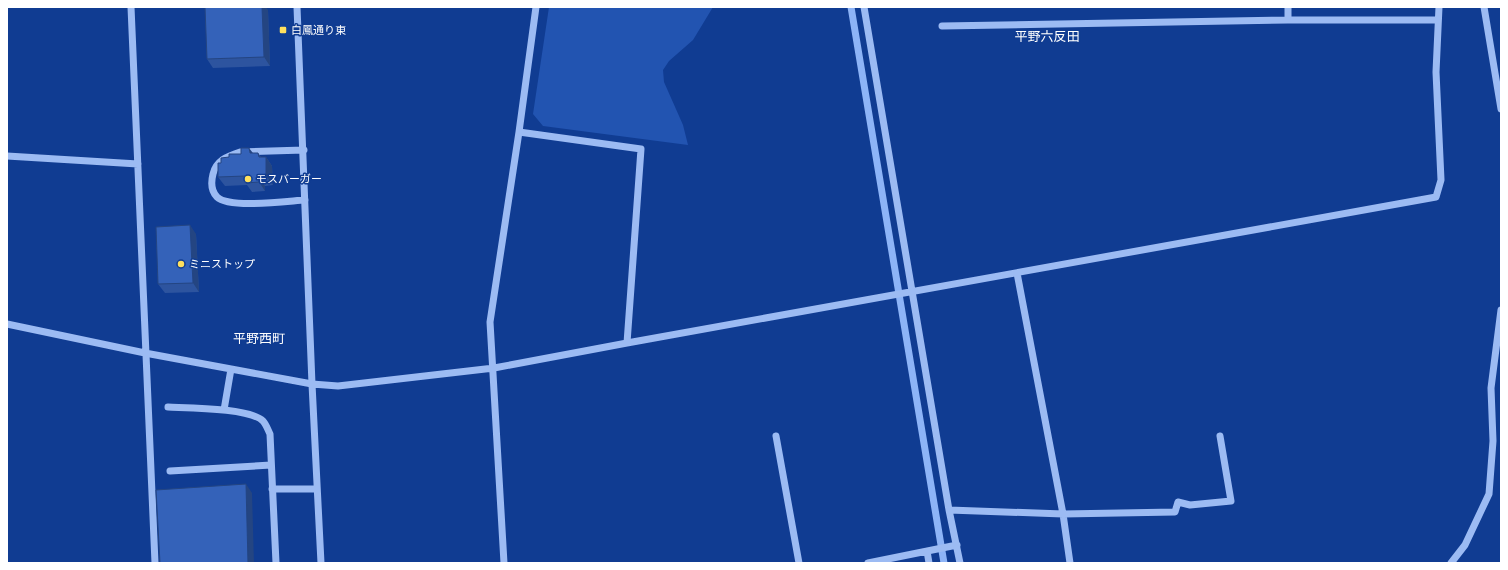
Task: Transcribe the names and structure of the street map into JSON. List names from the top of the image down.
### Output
{
  "districts": ["平野六反田", "平野西町"],
  "places": {
    "transit": ["白鳳通り東"],
    "other": ["モスバーガー", "ミニストップ"]
  }
}
